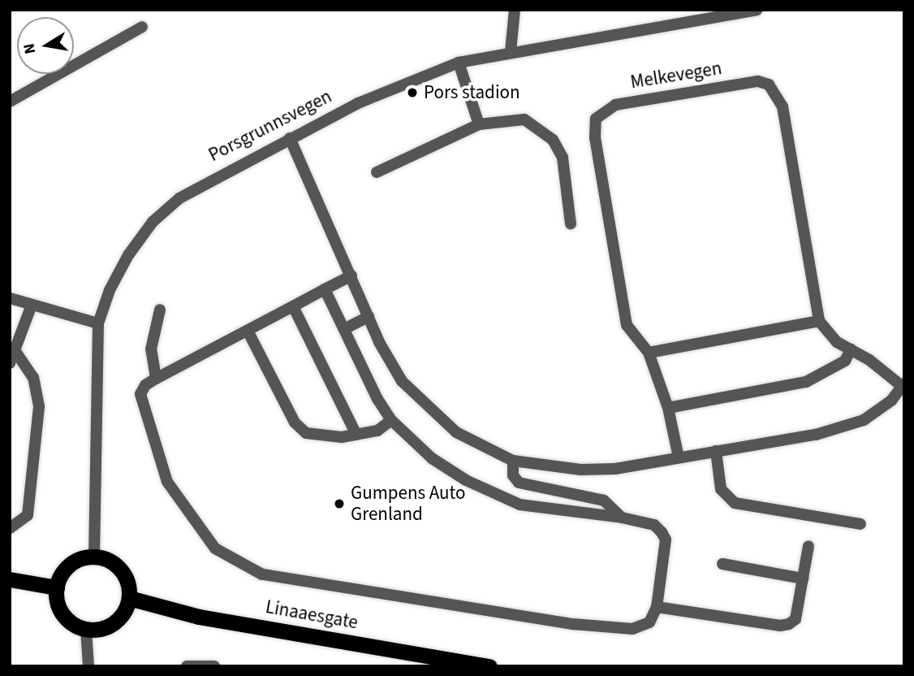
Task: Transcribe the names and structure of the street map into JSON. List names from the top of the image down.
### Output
{
  "streets": {
    "highway": ["Linaaesgate"],
    "street": ["Melkevegen", "Porsgrunnsvegen"]
  },
  "crossings": [
    ["Porsgrunnsvegen", "Linaaesgate"]
  ],
  "places": ["Pors stadion", "Gumpens Auto Grenland"],
  "north": "left"
}
